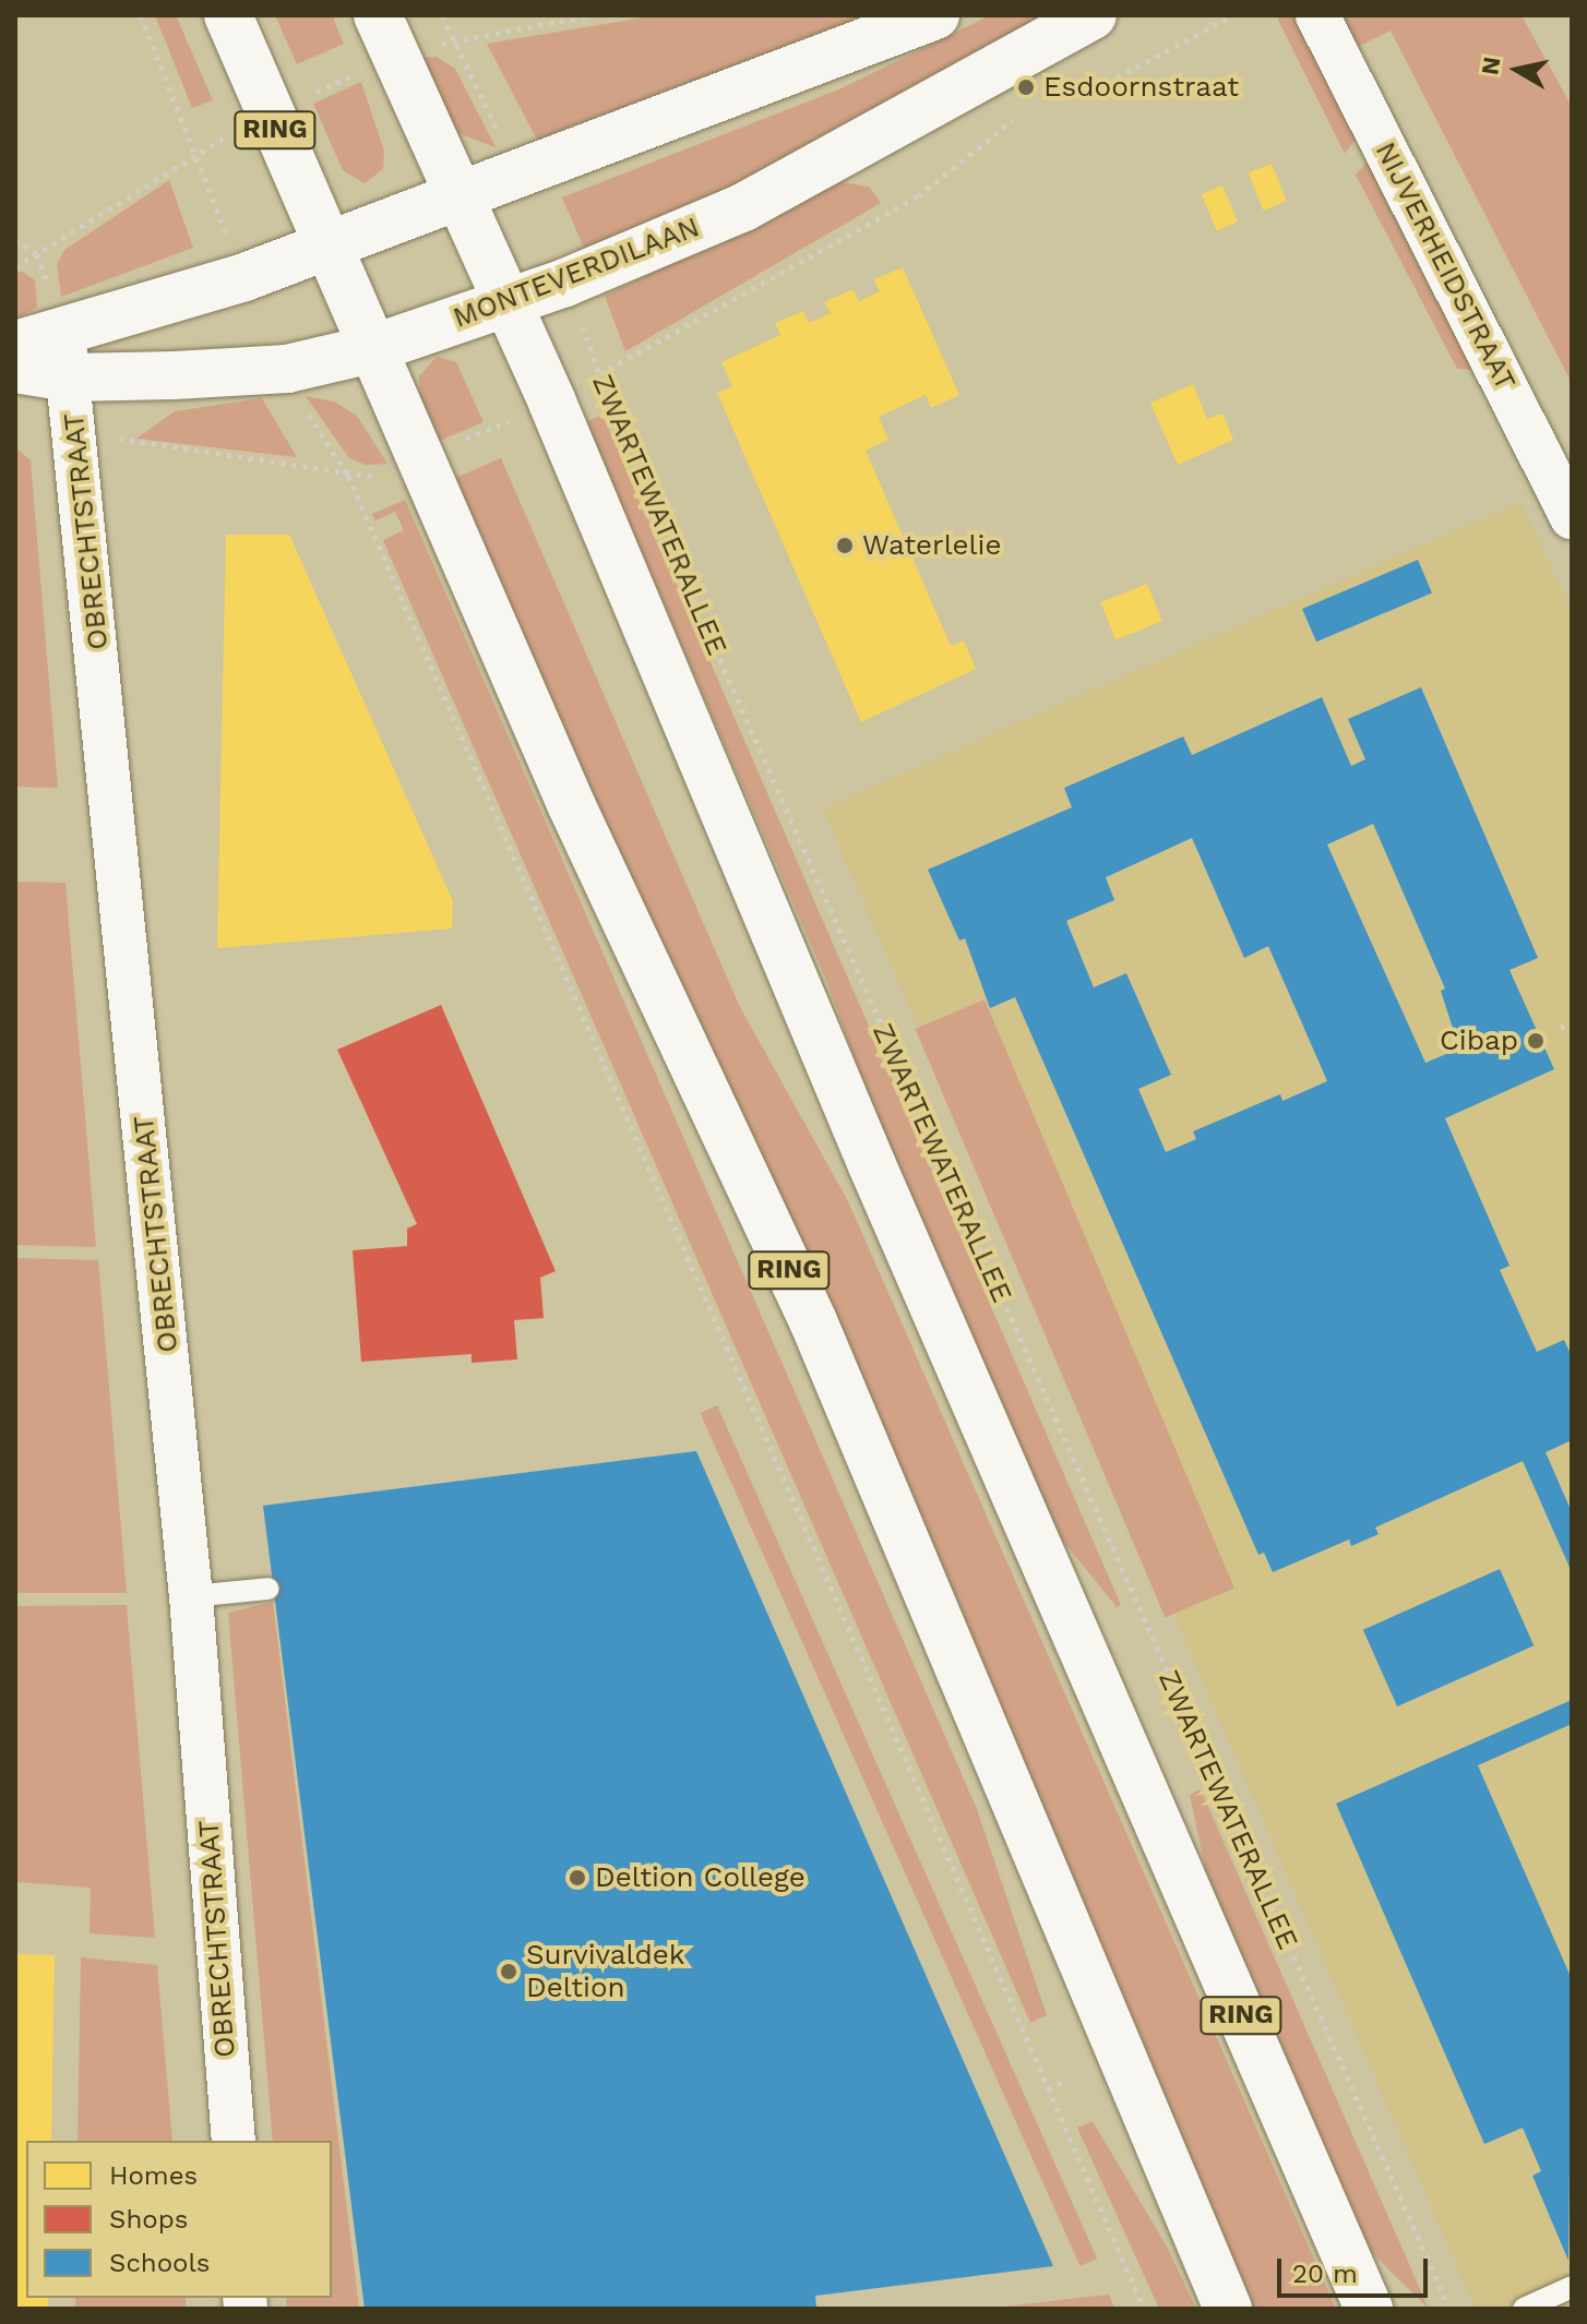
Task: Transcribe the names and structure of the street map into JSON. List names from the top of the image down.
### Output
{
  "streets": {
    "main road": ["RING", "MONTEVERDILAAN", "ZWARTEWATERALLEE"],
    "street": ["NIJVERHEIDSTRAAT", "OBRECHTSTRAAT"]
  },
  "crossings": [
    ["RING", "MONTEVERDILAAN"],
    ["MONTEVERDILAAN", "ZWARTEWATERALLEE"],
    ["MONTEVERDILAAN", "OBRECHTSTRAAT"]
  ],
  "places": [
    "Esdoornstraat",
    "Waterlelie",
    "Cibap",
    "Deltion College",
    "Survivaldek Deltion"
  ],
  "legend": ["Homes", "Shops", "Schools"],
  "scale_bar": "20 m",
  "north": "left"
}
